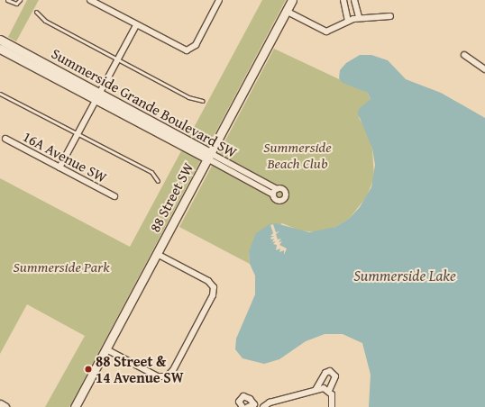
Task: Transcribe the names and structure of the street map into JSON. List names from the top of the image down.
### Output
{
  "streets": {
    "street": ["Summerside Grande Boulevard SW", "16A Avenue SW", "88 Street SW"]
  },
  "crossings": [
    ["Summerside Grande Boulevard SW", "88 Street SW"]
  ],
  "water": ["Summerside Lake"],
  "parks": ["Summerside Beach Club", "Summerside Park"],
  "places": ["88 Street & 14 Avenue SW"]
}
